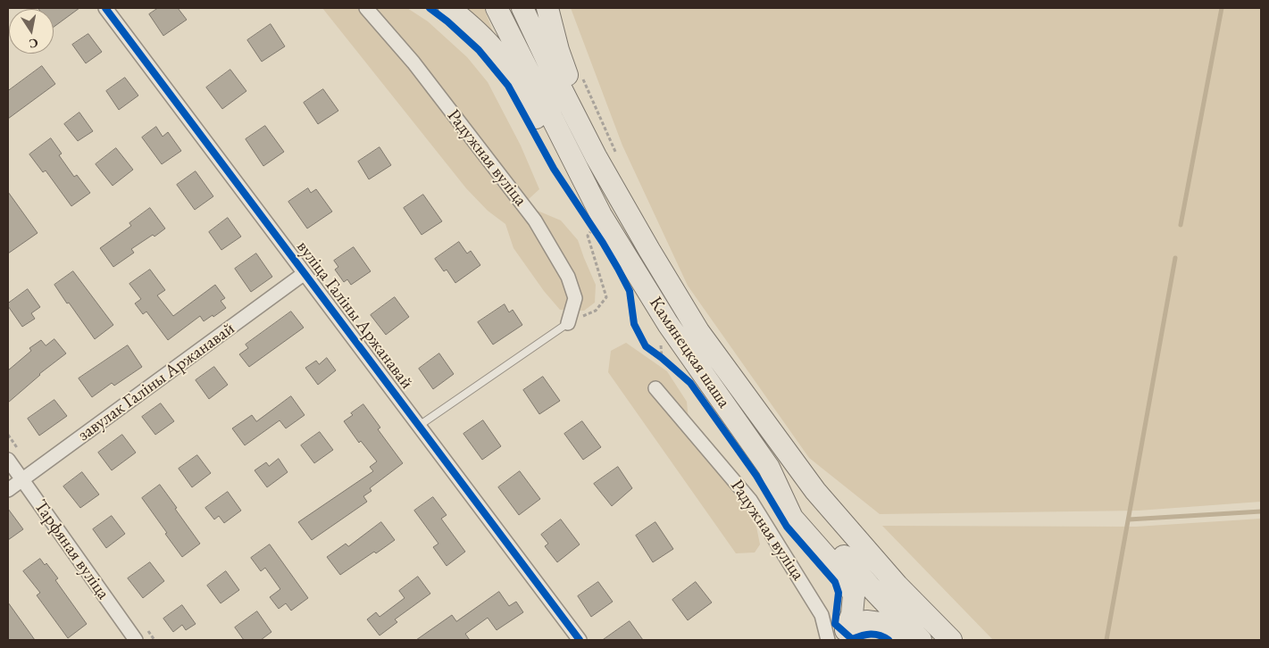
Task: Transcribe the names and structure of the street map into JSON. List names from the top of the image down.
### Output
{
  "streets": {
    "main road": ["Камянецкая шаша"],
    "street": [
      "Радужная вуліца",
      "вуліца Галіны Аржанавай",
      "завулак Галіны Аржанавай",
      "Тарфяная вуліца"
    ]
  },
  "crossings": [
    ["Радужная вуліца", "Камянецкая шаша"],
    ["вуліца Галіны Аржанавай", "завулак Галіны Аржанавай"],
    ["завулак Галіны Аржанавай", "Тарфяная вуліца"]
  ],
  "north": "bottom"
}
